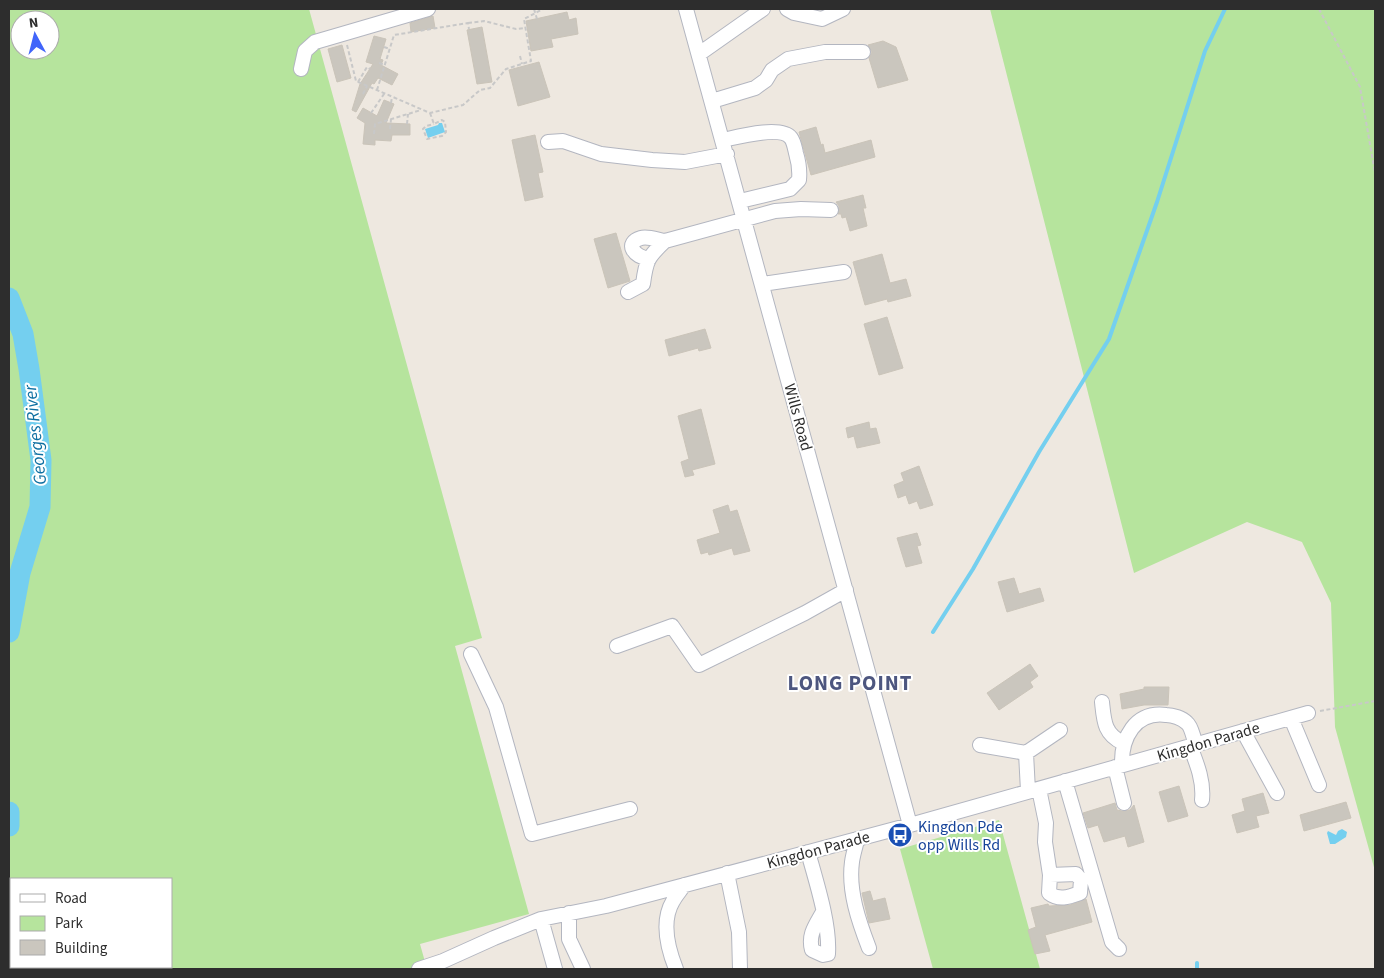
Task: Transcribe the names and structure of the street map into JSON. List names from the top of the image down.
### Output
{
  "streets": {
    "street": ["Wills Road", "Kingdon Parade"]
  },
  "crossings": [
    ["Wills Road", "Kingdon Parade"]
  ],
  "districts": ["LONG POINT"],
  "water": ["Georges River"],
  "places": {
    "bus stop": ["Kingdon Pde opp Wills Rd"]
  },
  "legend": ["Road", "Park", "Building"],
  "north": "top"
}
